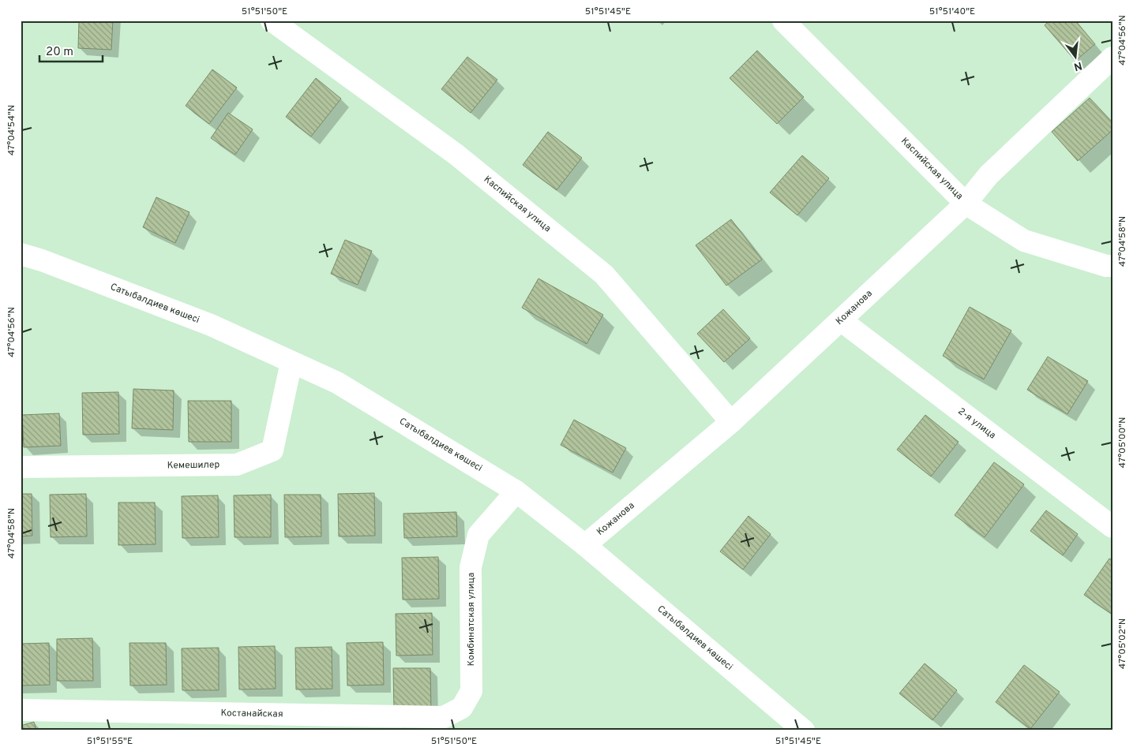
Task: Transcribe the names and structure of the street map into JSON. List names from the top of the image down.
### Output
{
  "streets": {
    "street": [
      "Каспийская улица",
      "Сатыбалдиев көшесі",
      "Кожанова",
      "2-я улица",
      "Кемешилер",
      "Комбинатская улица",
      "Костанайская"
    ]
  },
  "crossings": [
    ["Каспийская улица", "Кожанова"],
    ["Сатыбалдиев көшесі", "Кожанова"],
    ["Сатыбалдиев көшесі", "Кемешилер"],
    ["Сатыбалдиев көшесі", "Комбинатская улица"],
    ["Кожанова", "2-я улица"],
    ["Комбинатская улица", "Костанайская"]
  ],
  "scale_bar": "20 m",
  "north": "bottom",
  "coordinates": [
    "51°51'50\"E",
    "51°51'45\"E",
    "51°51'40\"E",
    "47°04'56\"N",
    "47°04'54\"N",
    "47°04'58\"N",
    "47°05'00\"N",
    "47°05'02\"N",
    "51°51'55\"E"
  ]
}
